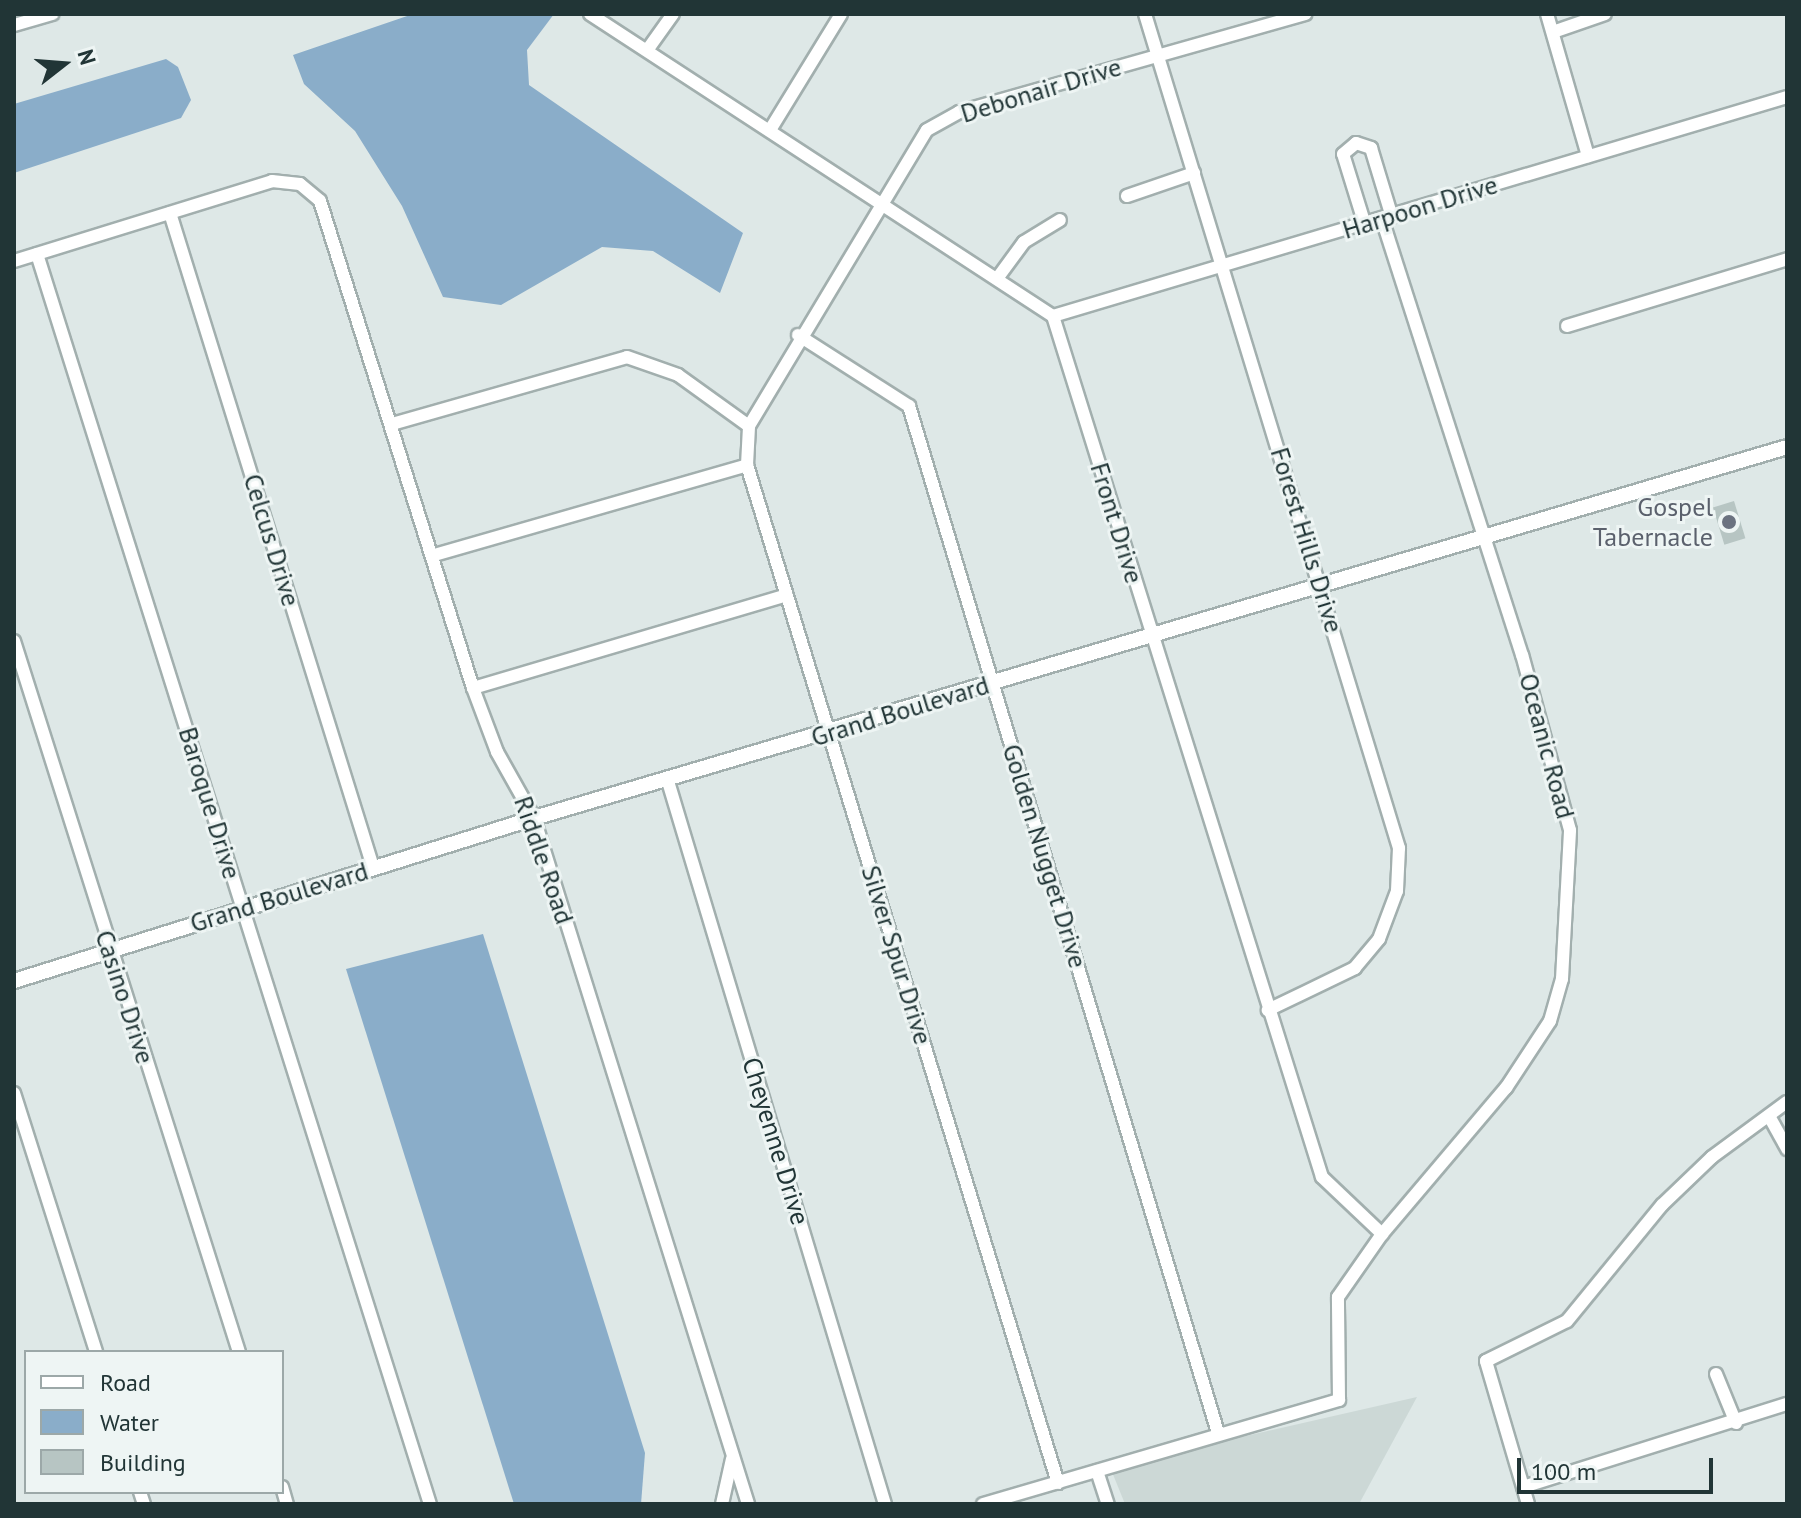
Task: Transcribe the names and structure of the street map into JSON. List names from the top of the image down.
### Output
{
  "streets": {
    "street": [
      "Debonair Drive",
      "Harpoon Drive",
      "Front Drive",
      "Celcus Drive",
      "Forest Hills Drive",
      "Grand Boulevard",
      "Oceanic Road",
      "Baroque Drive",
      "Golden Nugget Drive",
      "Riddle Road",
      "Silver Spur Drive",
      "Casino Drive",
      "Cheyenne Drive"
    ]
  },
  "crossings": [
    ["Debonair Drive", "Forest Hills Drive"],
    ["Debonair Drive", "Golden Nugget Drive"],
    ["Debonair Drive", "Silver Spur Drive"],
    ["Harpoon Drive", "Front Drive"],
    ["Harpoon Drive", "Forest Hills Drive"],
    ["Harpoon Drive", "Oceanic Road"],
    ["Front Drive", "Forest Hills Drive"],
    ["Front Drive", "Grand Boulevard"],
    ["Front Drive", "Oceanic Road"],
    ["Celcus Drive", "Grand Boulevard"],
    ["Celcus Drive", "Riddle Road"],
    ["Forest Hills Drive", "Grand Boulevard"],
    ["Grand Boulevard", "Oceanic Road"],
    ["Grand Boulevard", "Baroque Drive"],
    ["Grand Boulevard", "Golden Nugget Drive"],
    ["Grand Boulevard", "Riddle Road"],
    ["Grand Boulevard", "Silver Spur Drive"],
    ["Grand Boulevard", "Casino Drive"],
    ["Grand Boulevard", "Cheyenne Drive"],
    ["Oceanic Road", "Golden Nugget Drive"]
  ],
  "places": ["Gospel Tabernacle"],
  "legend": ["Road", "Water", "Building"],
  "scale_bar": "100 m",
  "north": "right"
}
